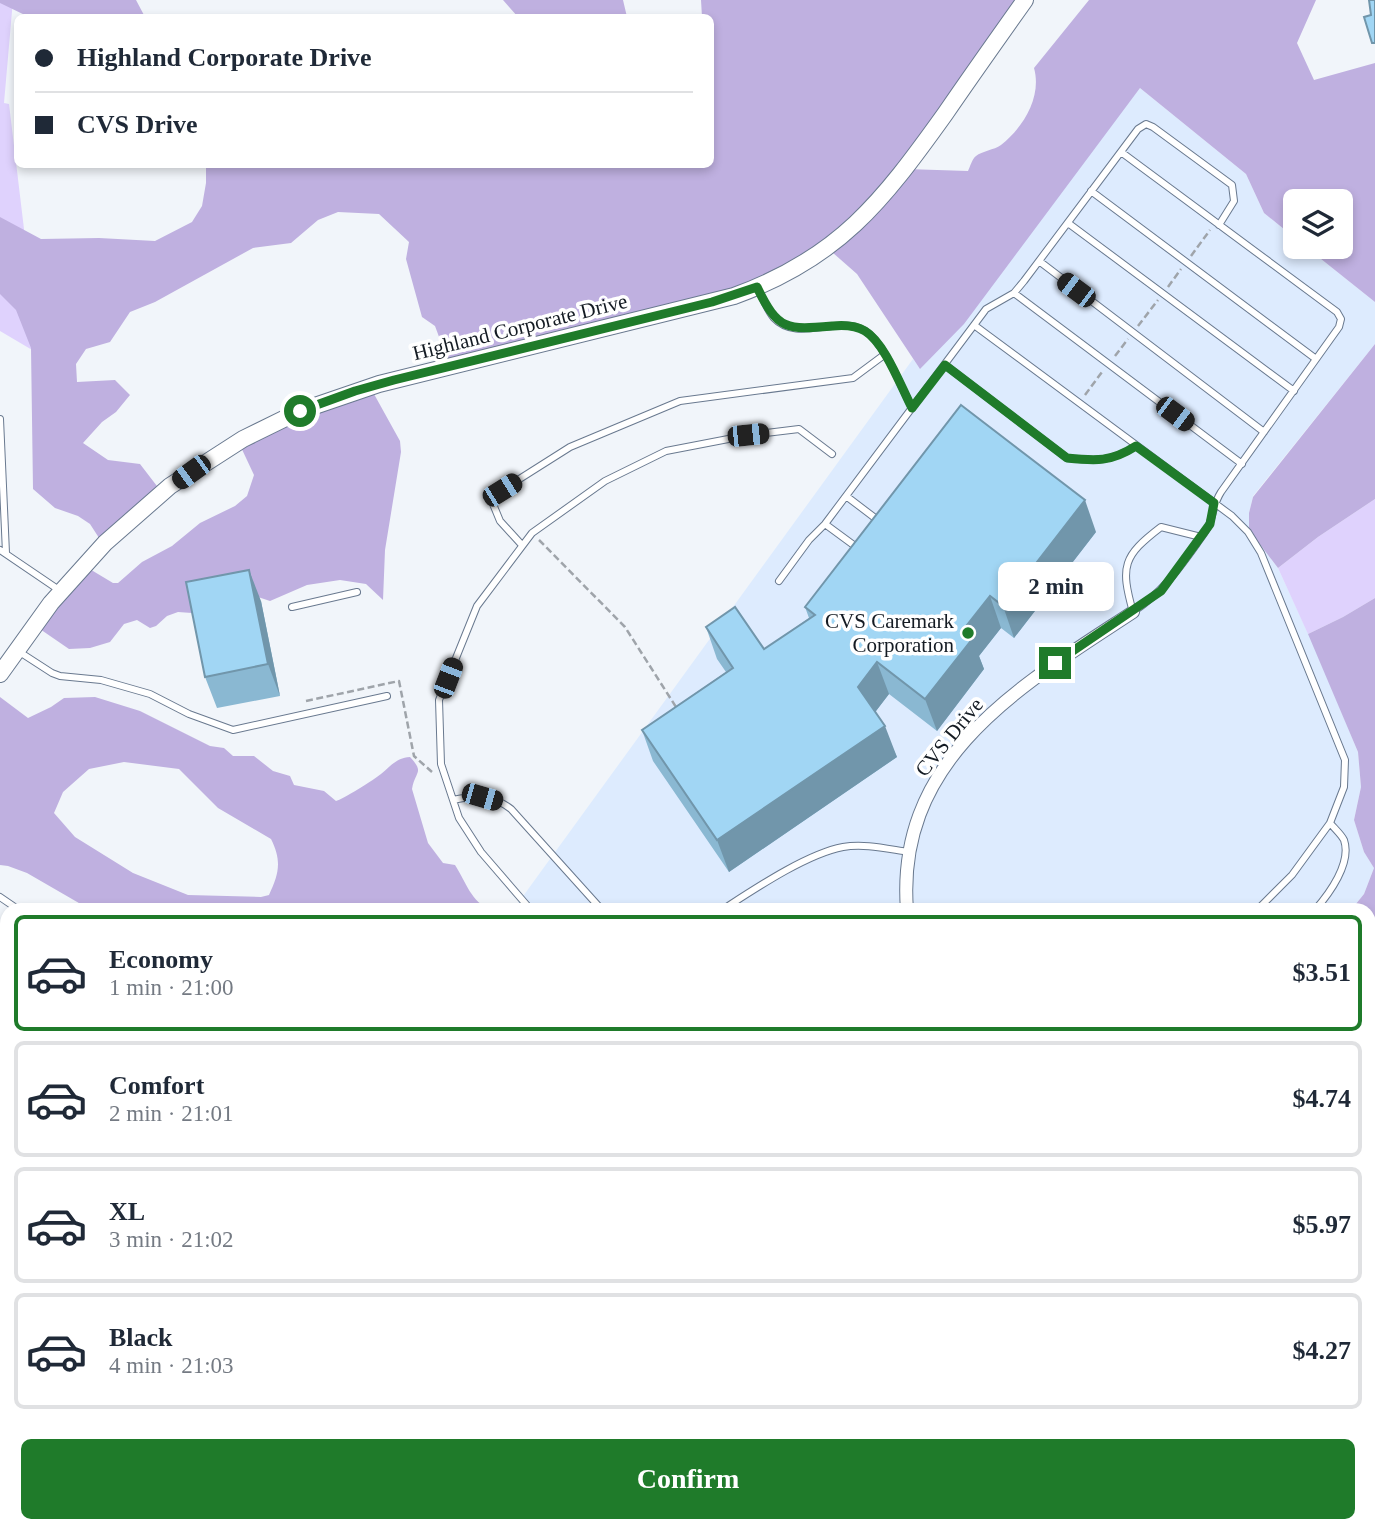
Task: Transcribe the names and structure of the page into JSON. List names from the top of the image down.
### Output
{
  "streets": {
    "street": ["Highland Corporate Drive", "CVS Drive"]
  },
  "places": ["CVS Caremark Corporation"],
  "page": {
    "banner": ["Highland Corporate Drive", "CVS Drive"],
    "bubble": "2 min",
    "list": [
      {
        "name": "Economy",
        "note": "1 min · 21:00",
        "value": "$3.51"
      },
      {
        "name": "Comfort",
        "note": "2 min · 21:01",
        "value": "$4.74"
      },
      {
        "name": "XL",
        "note": "3 min · 21:02",
        "value": "$5.97"
      },
      {
        "name": "Black",
        "note": "4 min · 21:03",
        "value": "$4.27"
      }
    ],
    "buttons": "Confirm"
  }
}
